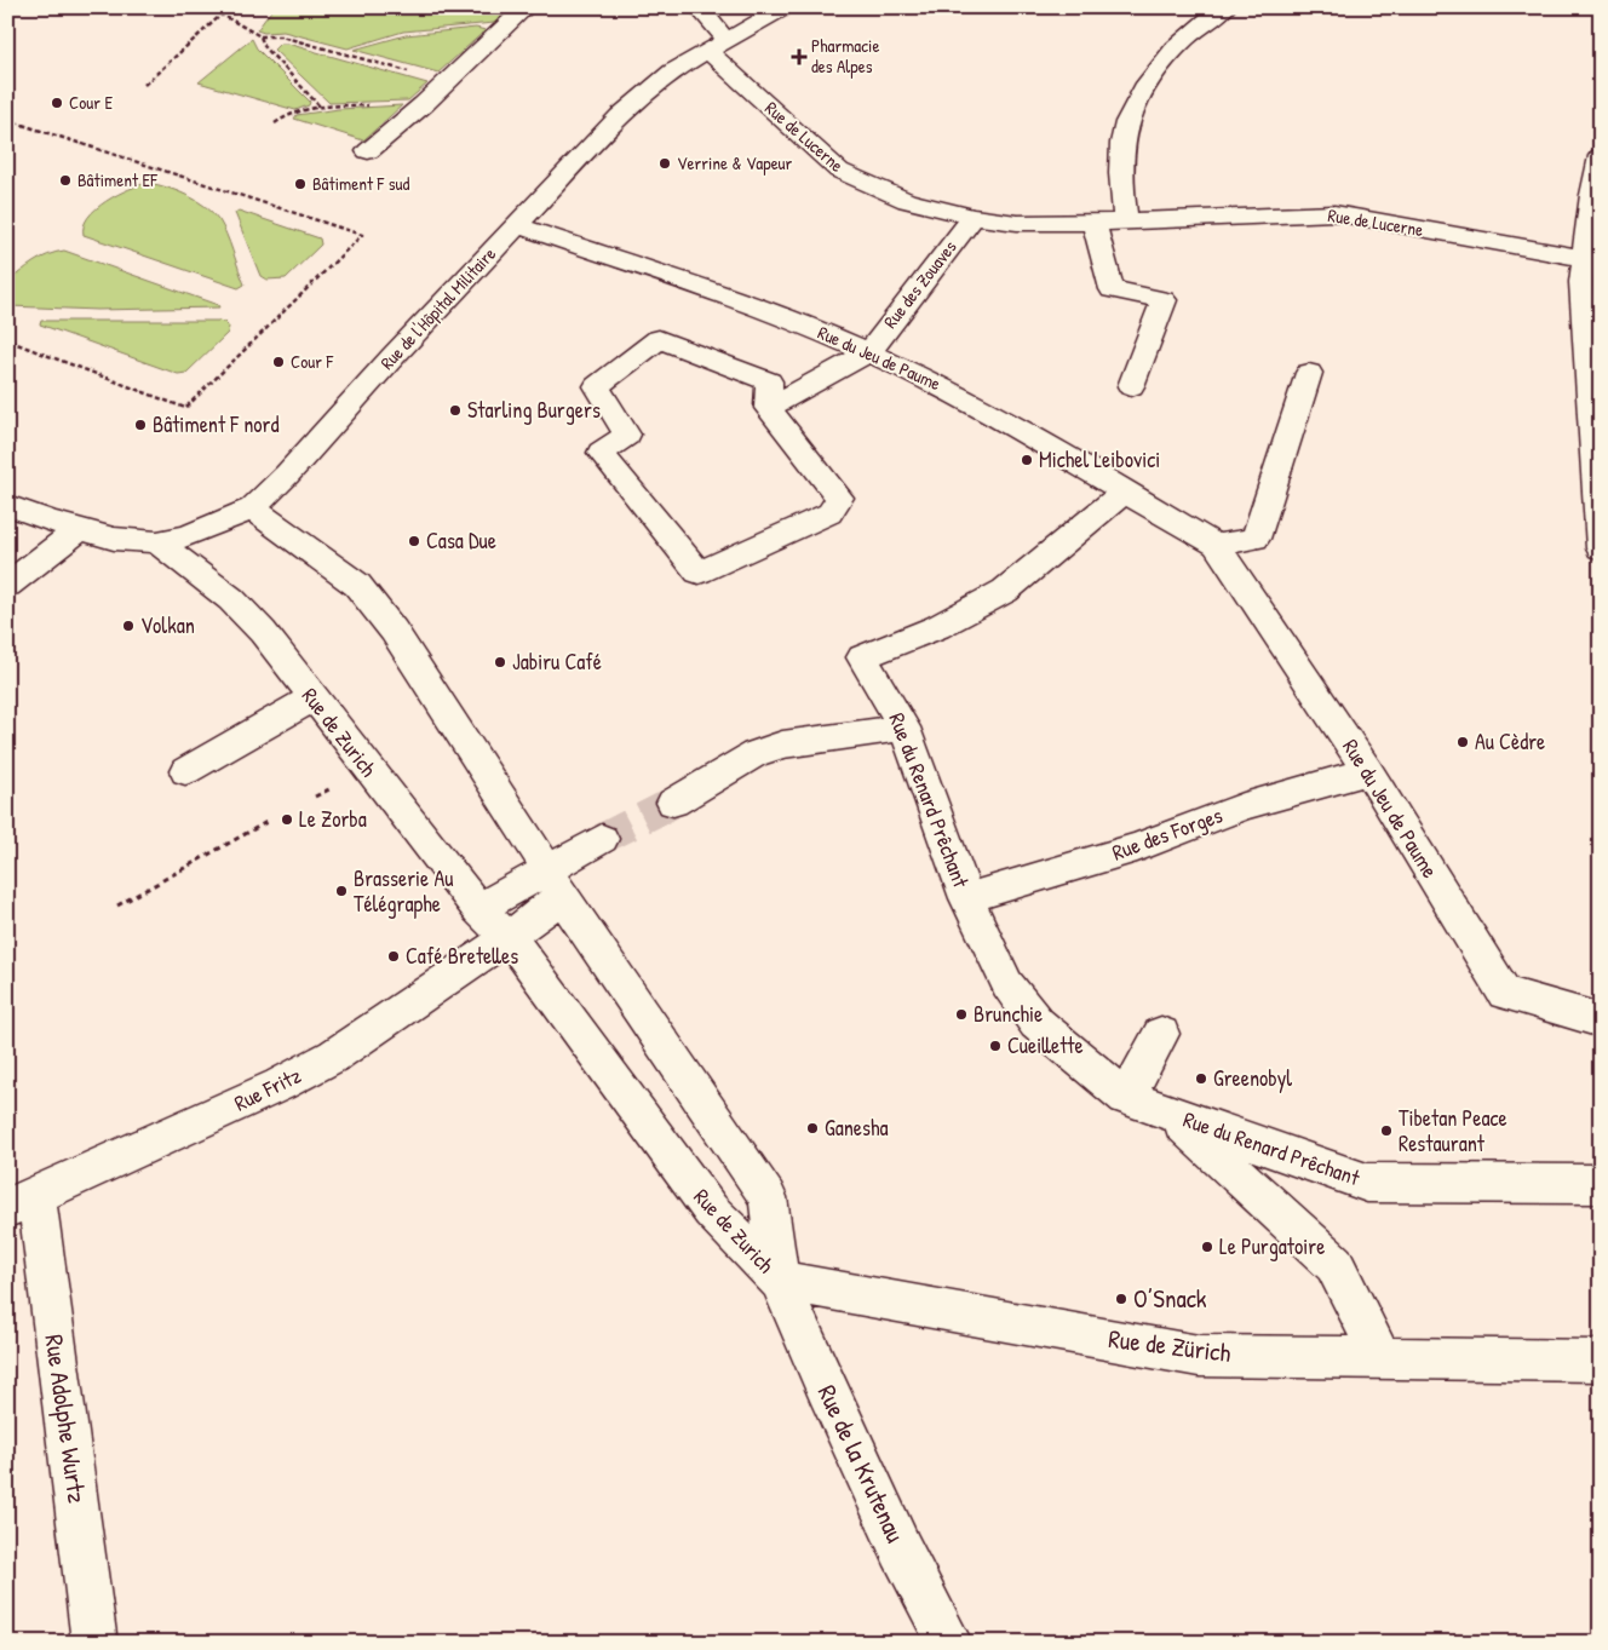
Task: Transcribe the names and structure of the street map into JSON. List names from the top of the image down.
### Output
{
  "streets": {
    "street": [
      "Rue de Lucerne",
      "Rue des Zouaves",
      "Rue de l'Hôpital Militaire",
      "Rue du Jeu de Paume",
      "Rue de Zurich",
      "Rue du Renard Prêchant",
      "Rue des Forges",
      "Rue Fritz",
      "Rue de Zürich",
      "Rue Adolphe Wurtz",
      "Rue de la Krutenau"
    ]
  },
  "crossings": [
    ["Rue de Lucerne", "Rue des Zouaves"],
    ["Rue de Lucerne", "Rue de l'Hôpital Militaire"],
    ["Rue des Zouaves", "Rue du Jeu de Paume"],
    ["Rue de l'Hôpital Militaire", "Rue du Jeu de Paume"],
    ["Rue de l'Hôpital Militaire", "Rue de Zurich"],
    ["Rue du Jeu de Paume", "Rue du Renard Prêchant"],
    ["Rue du Jeu de Paume", "Rue des Forges"],
    ["Rue de Zurich", "Rue Fritz"],
    ["Rue de Zurich", "Rue de Zürich"],
    ["Rue de Zurich", "Rue de la Krutenau"],
    ["Rue du Renard Prêchant", "Rue des Forges"],
    ["Rue Fritz", "Rue Adolphe Wurtz"],
    ["Rue de Zürich", "Rue de la Krutenau"]
  ],
  "places": {
    "health": ["Pharmacie des Alpes"],
    "other": [
      "Cour E",
      "Verrine & Vapeur",
      "Bâtiment EF",
      "Bâtiment F sud",
      "Cour F",
      "Starling Burgers",
      "Bâtiment F nord",
      "Michel Leibovici",
      "Casa Due",
      "Volkan",
      "Jabiru Café",
      "Au Cèdre",
      "Le Zorba",
      "Brasserie Au Télégraphe",
      "Café Bretelles",
      "Brunchie",
      "Cueillette",
      "Greenobyl",
      "Ganesha",
      "Tibetan Peace Restaurant",
      "Le Purgatoire",
      "O’Snack"
    ]
  }
}
